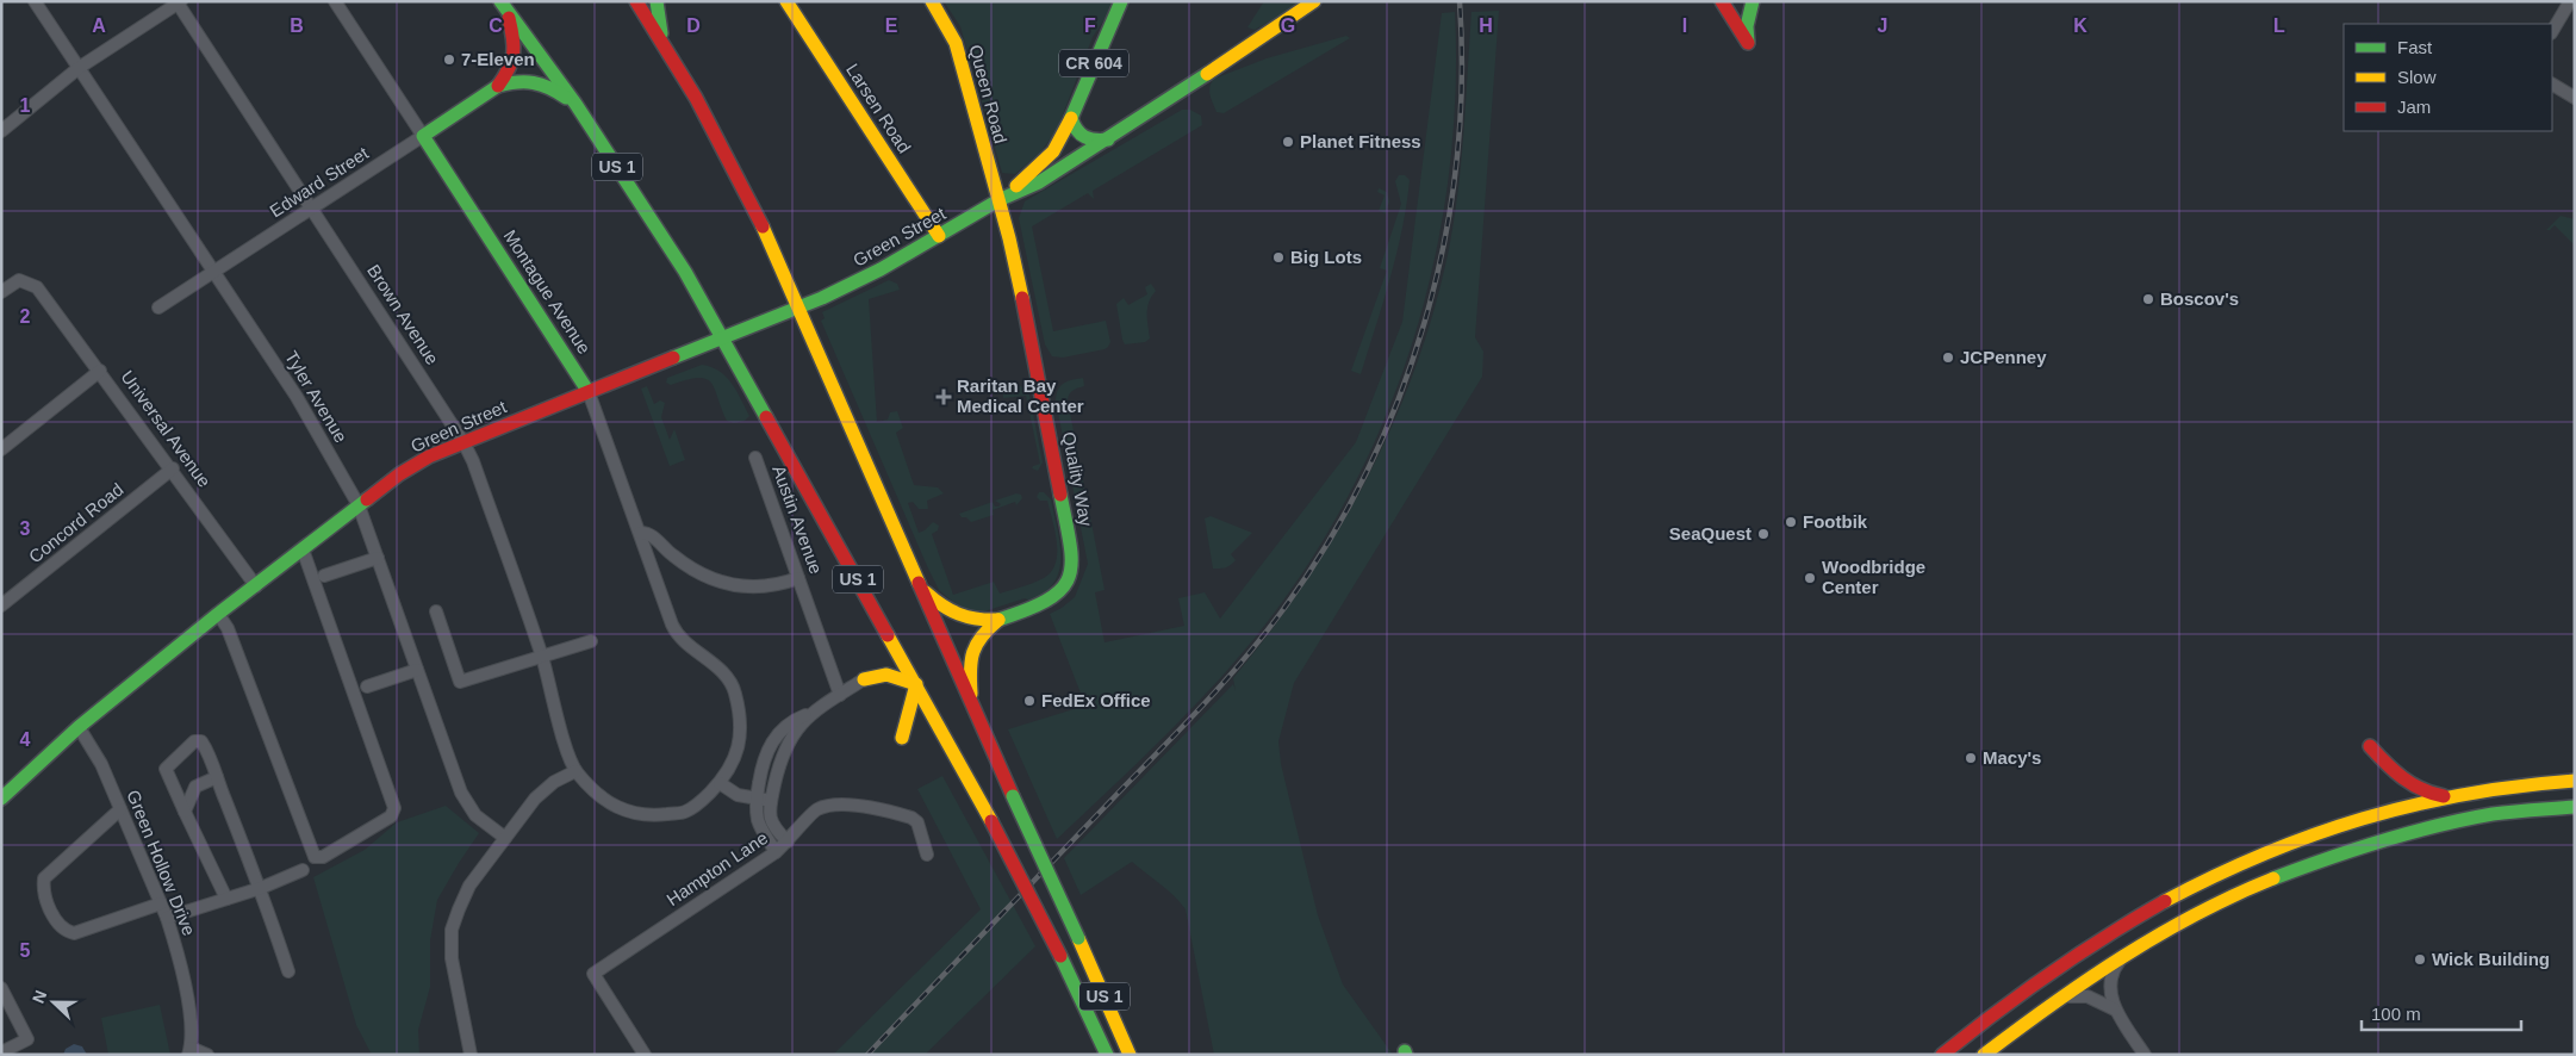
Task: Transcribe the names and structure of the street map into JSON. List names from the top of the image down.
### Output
{
  "streets": {
    "main road": [
      "CR 604",
      "Queen Road",
      "Larsen Road",
      "US 1",
      "Edward Street",
      "Green Street",
      "Montague Avenue",
      "Quality Way"
    ],
    "street": [
      "Brown Avenue",
      "Tyler Avenue",
      "Universal Avenue",
      "Austin Avenue",
      "Concord Road",
      "Green Hollow Drive",
      "Hampton Lane"
    ]
  },
  "crossings": [
    ["CR 604", "Green Street"],
    ["Queen Road", "Green Street"],
    ["Queen Road", "Quality Way"],
    ["Larsen Road", "Green Street"],
    ["US 1", "Green Street"],
    ["Edward Street", "Montague Avenue"],
    ["Edward Street", "Brown Avenue"],
    ["Edward Street", "Tyler Avenue"],
    ["Green Street", "Montague Avenue"],
    ["Green Street", "Brown Avenue"],
    ["Green Street", "Tyler Avenue"],
    ["Green Street", "Universal Avenue"],
    ["Green Street", "Quality Way"],
    ["Green Street", "Green Hollow Drive"],
    ["Universal Avenue", "Concord Road"]
  ],
  "places": {
    "other": [
      "7-Eleven",
      "Planet Fitness",
      "Big Lots",
      "Boscov's",
      "JCPenney",
      "Footbik",
      "SeaQuest",
      "Woodbridge Center",
      "FedEx Office",
      "Macy's",
      "Wick Building"
    ],
    "health": ["Raritan Bay Medical Center"]
  },
  "legend": ["Fast", "Slow", "Jam"],
  "scale_bar": "100 m",
  "north": "left",
  "grid": {
    "columns": [
      "A",
      "B",
      "C",
      "D",
      "E",
      "F",
      "G",
      "H",
      "I",
      "J",
      "K",
      "L"
    ],
    "rows": [
      "1",
      "2",
      "3",
      "4",
      "5"
    ]
  }
}
